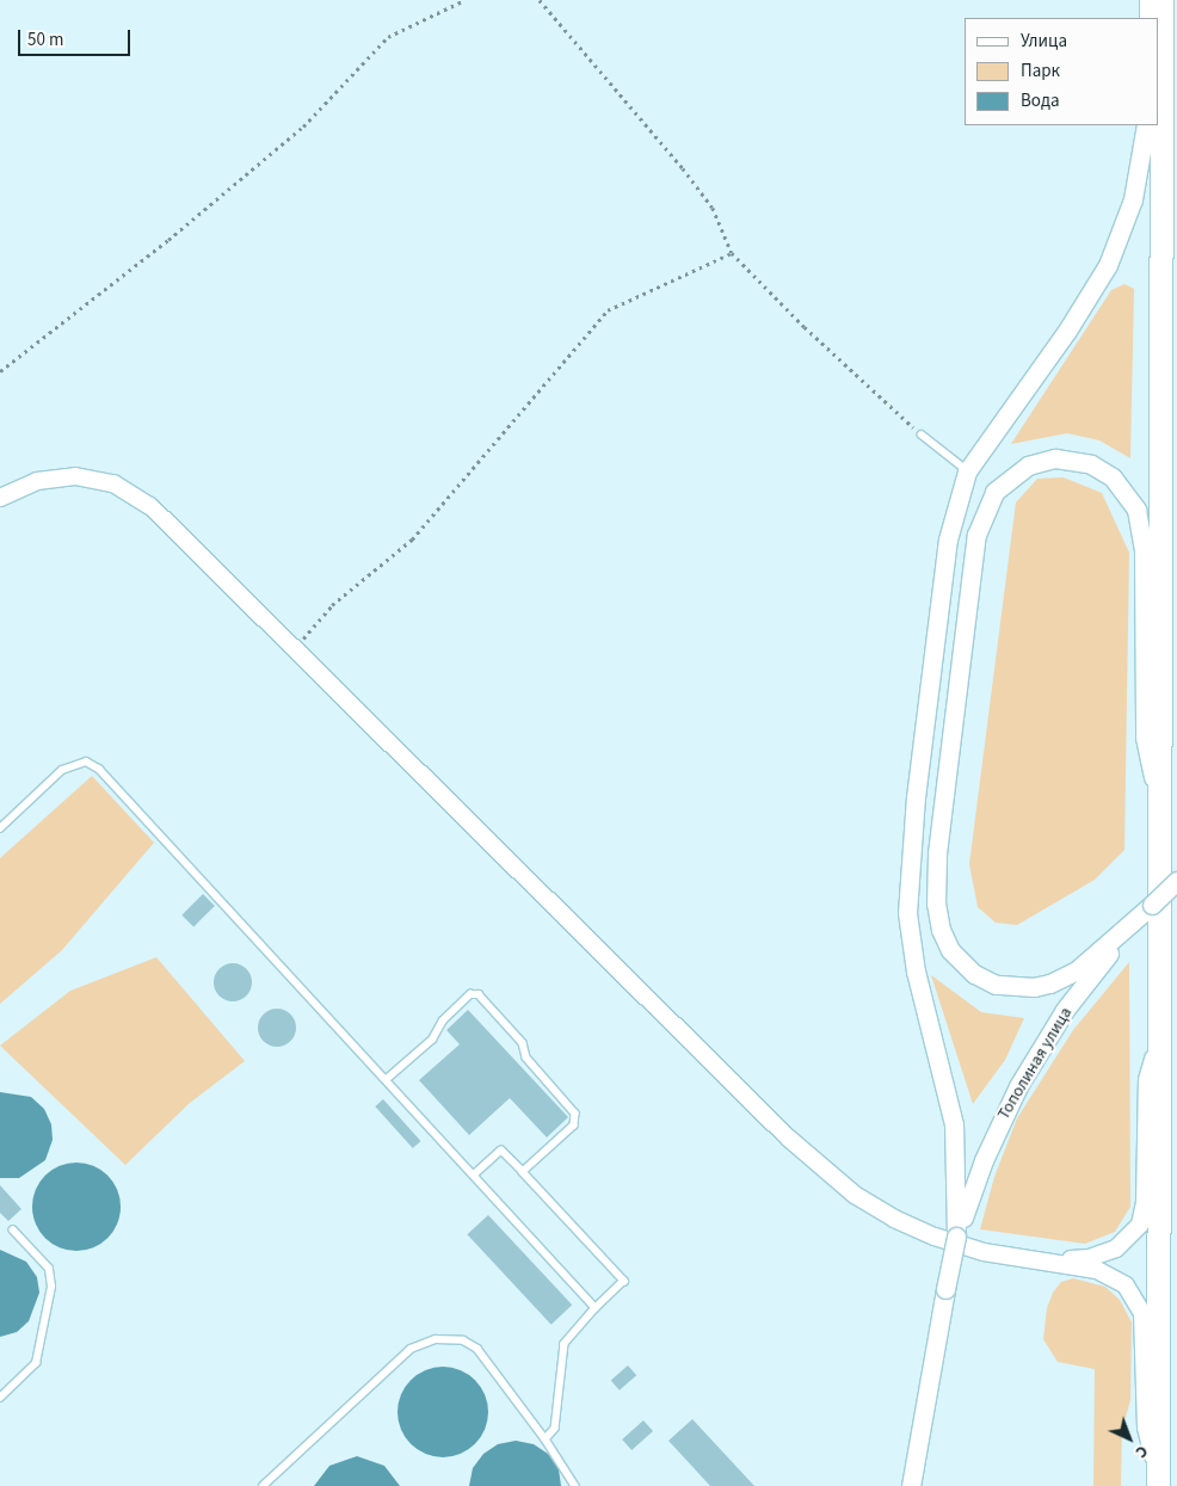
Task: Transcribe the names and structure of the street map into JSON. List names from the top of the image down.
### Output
{
  "streets": {
    "main road": ["Тополиная улица"]
  },
  "legend": ["Улица", "Парк", "Вода"],
  "scale_bar": "50 m",
  "north": "bottom right"
}
